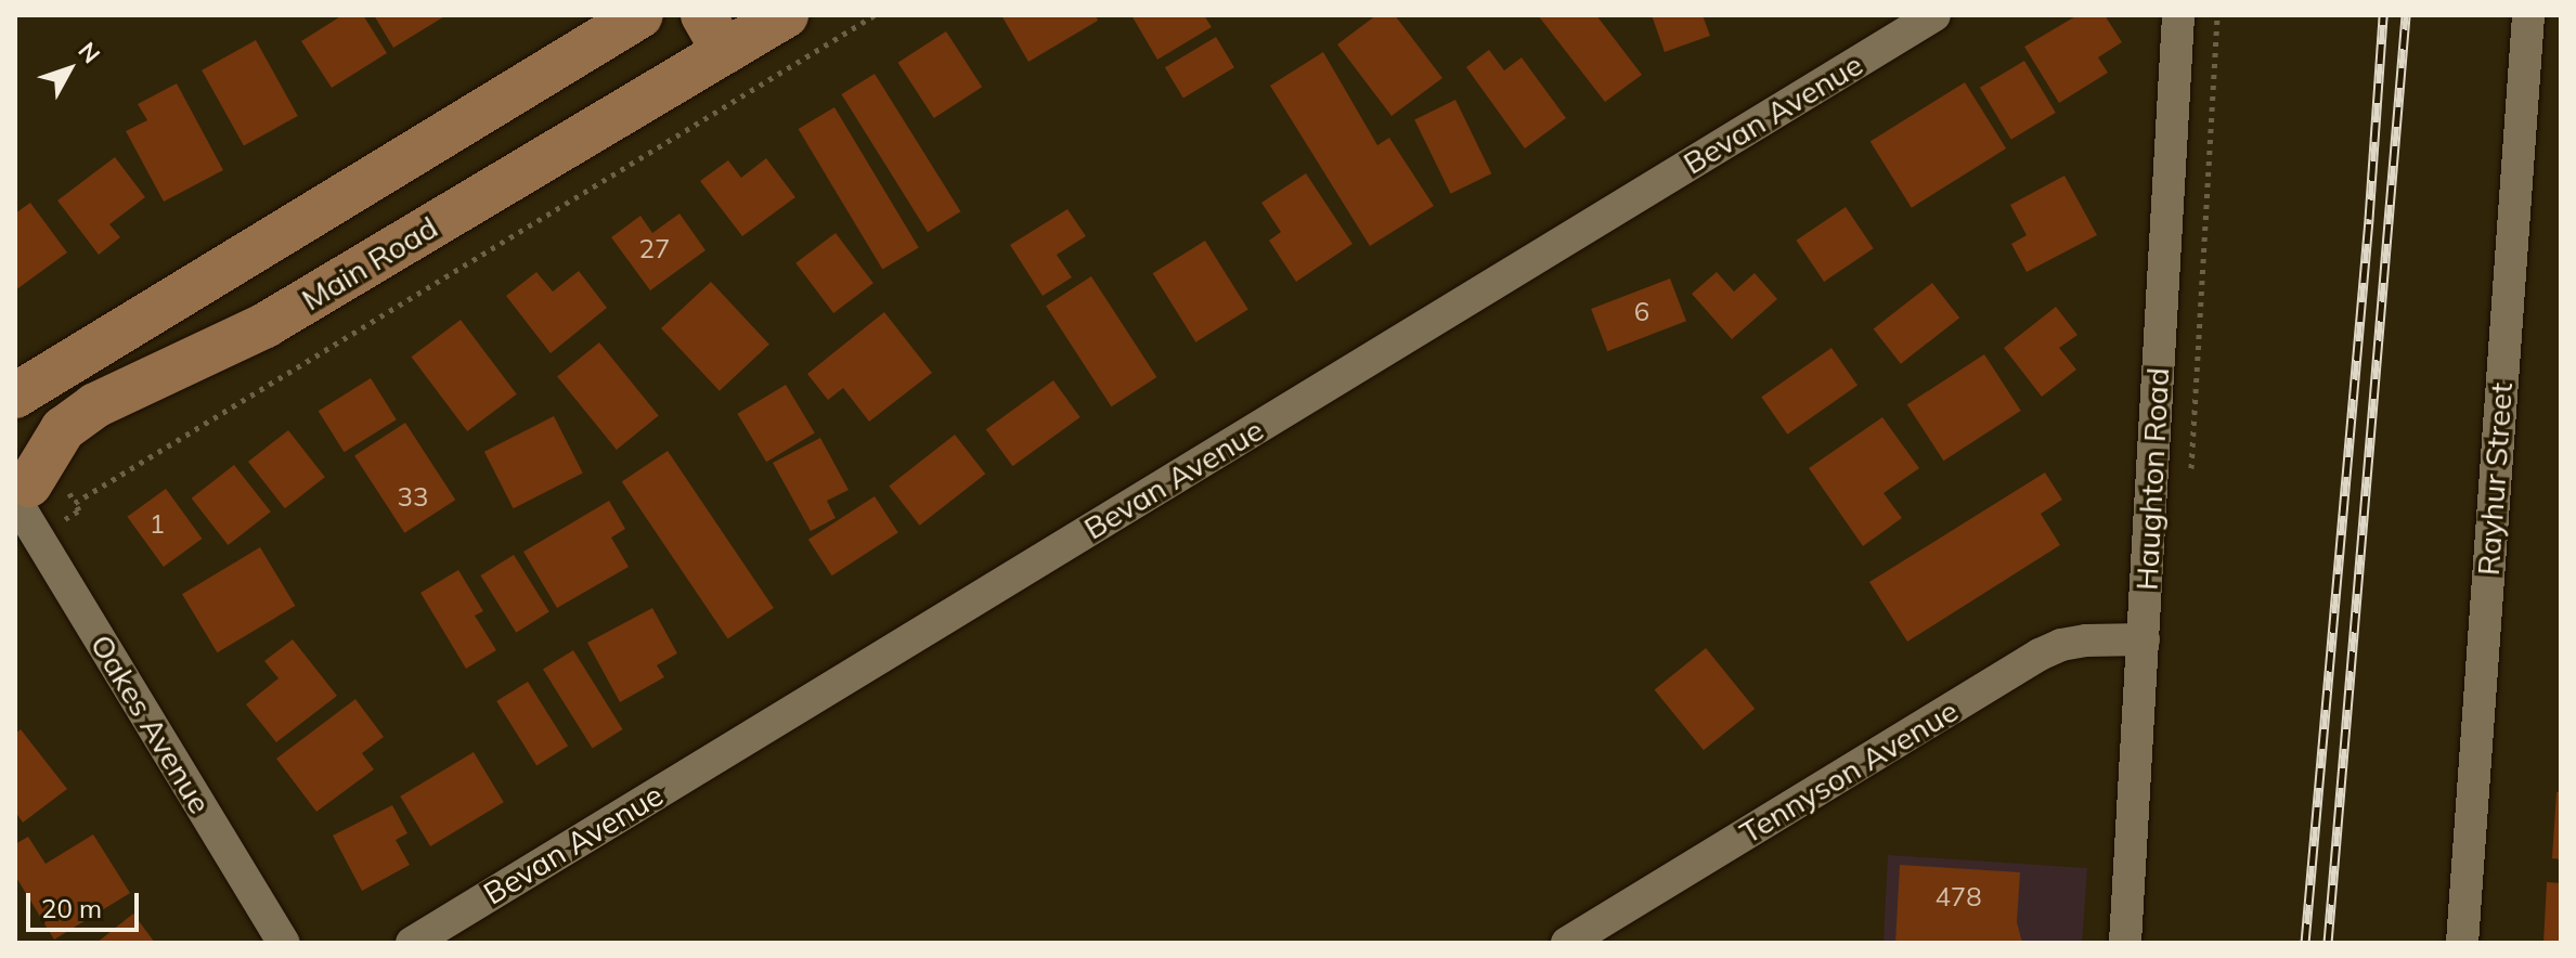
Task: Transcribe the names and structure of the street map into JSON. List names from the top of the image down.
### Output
{
  "streets": {
    "main road": ["Main Road"],
    "street": [
      "Bevan Avenue",
      "Haughton Road",
      "Rayhur Street",
      "Oakes Avenue",
      "Tennyson Avenue"
    ]
  },
  "crossings": [
    ["Main Road", "Oakes Avenue"],
    ["Haughton Road", "Tennyson Avenue"]
  ],
  "house_numbers": [
    "27",
    "6",
    "33",
    "1",
    "478"
  ],
  "scale_bar": "20 m",
  "north": "top right"
}
